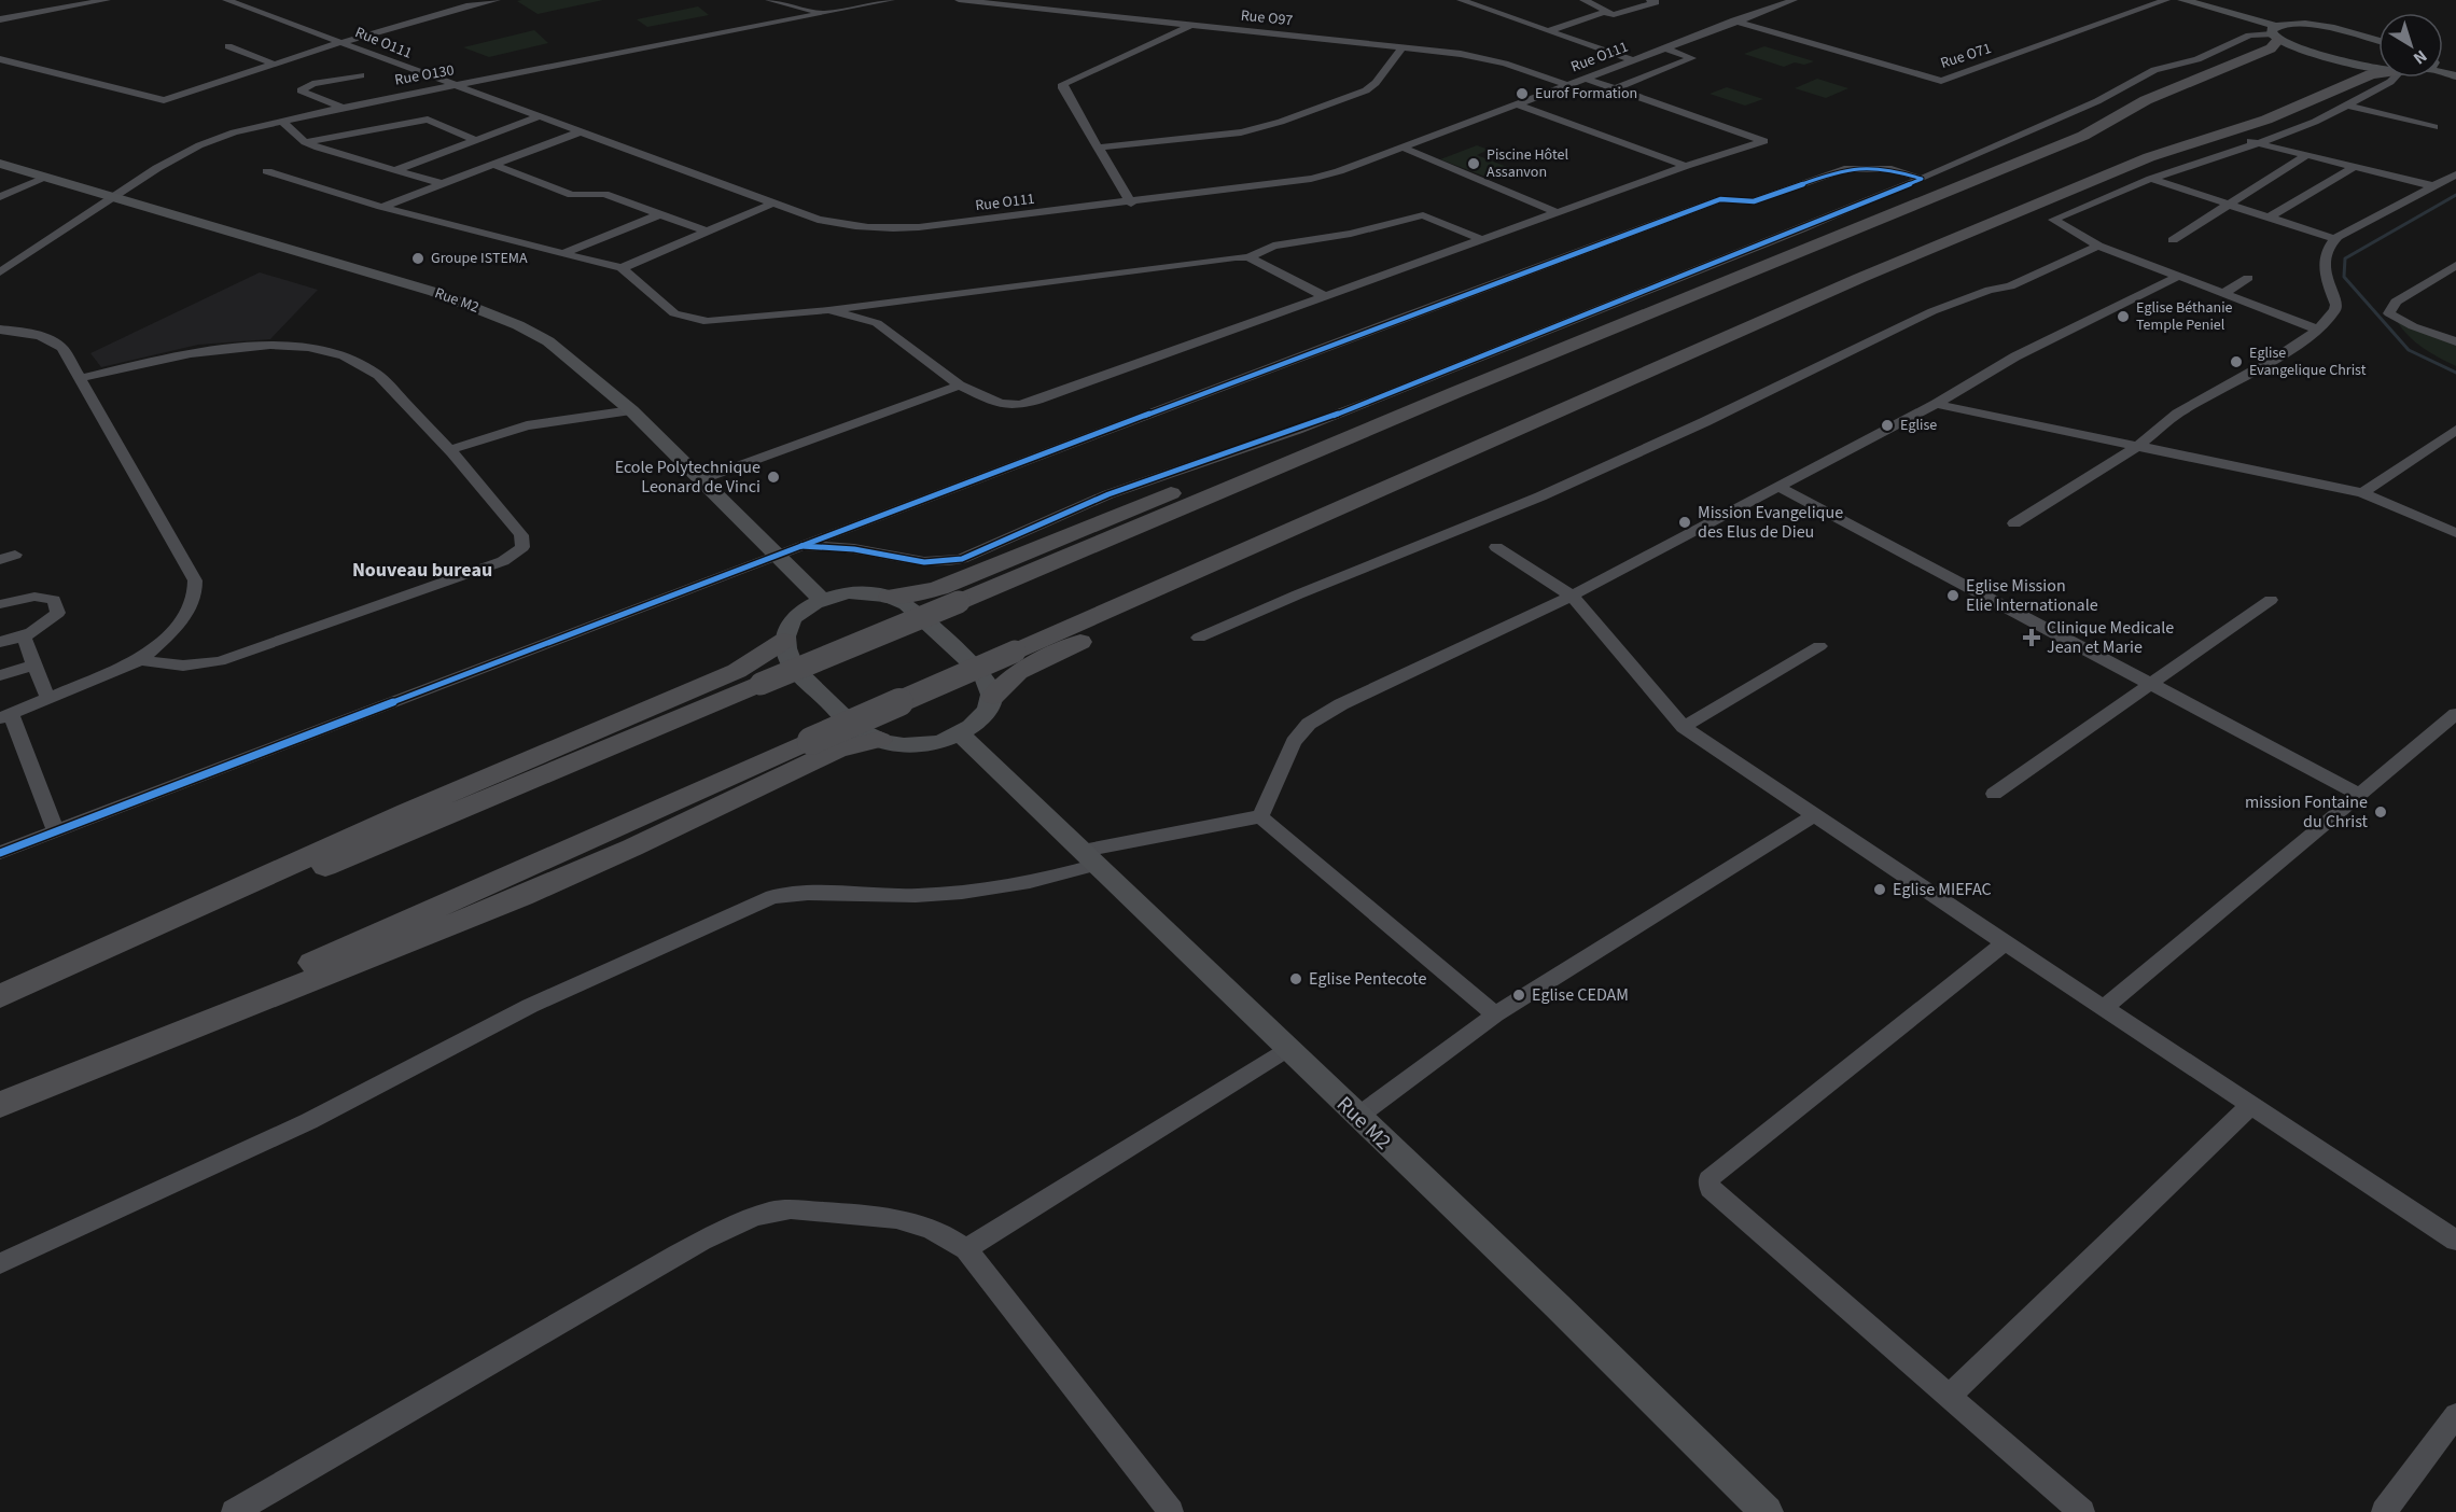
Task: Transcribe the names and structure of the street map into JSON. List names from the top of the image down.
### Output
{
  "streets": {
    "main road": ["Rue M2"],
    "street": [
      "Rue O97",
      "Rue O111",
      "Rue O71",
      "Rue O130"
    ]
  },
  "crossings": [
    ["Rue O97", "Rue O111"],
    ["Rue O111", "Rue O71"],
    ["Rue O111", "Rue O130"],
    ["Rue O130", "Rue M2"]
  ],
  "districts": ["Nouveau bureau"],
  "places": {
    "other": [
      "Eurof Formation",
      "Piscine Hôtel Assanvon",
      "Groupe ISTEMA",
      "Eglise Béthanie Temple Peniel",
      "Eglise Evangelique Christ",
      "Eglise",
      "Ecole Polytechnique Leonard de Vinci",
      "Mission Evangelique des Elus de Dieu",
      "Eglise Mission Elie Internationale",
      "mission Fontaine du Christ",
      "Eglise MIEFAC",
      "Eglise Pentecote",
      "Eglise CEDAM"
    ],
    "health": ["Clinique Medicale Jean et Marie"]
  },
  "north": "bottom right"
}
